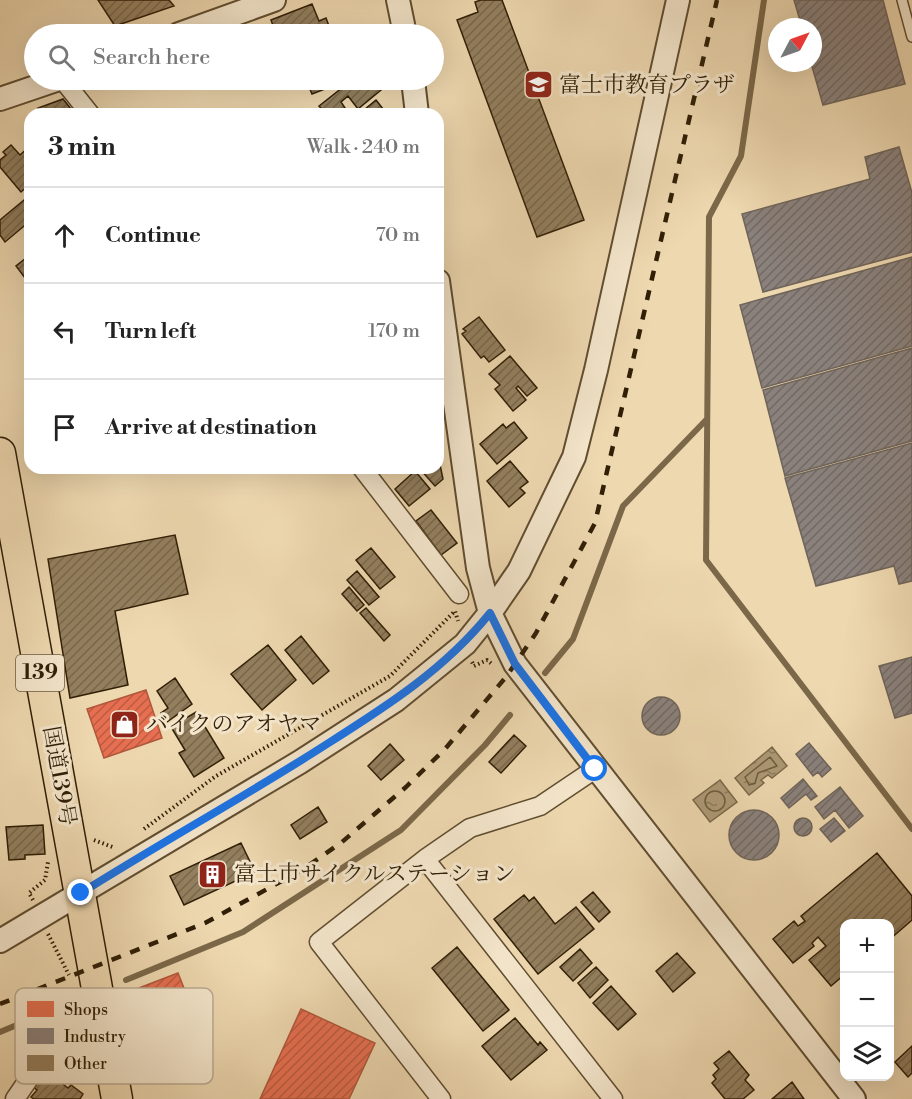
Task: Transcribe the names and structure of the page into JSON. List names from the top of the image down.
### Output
{
  "streets": {
    "highway": ["139", "国道139号"]
  },
  "places": {
    "school or university": ["富士市教育プラザ"],
    "shop": ["バイクのアオヤマ"],
    "building": ["富士市サイクルステーション"]
  },
  "legend": ["Shops", "Industry", "Other"],
  "north": "top right",
  "page": {
    "search": "Search here",
    "heading": ["3 min", "Walk · 240 m"],
    "list": [
      ["Continue", "70 m"],
      ["Turn left", "170 m"],
      "Arrive at destination"
    ],
    "map_buttons": ["+", "−"]
  }
}
